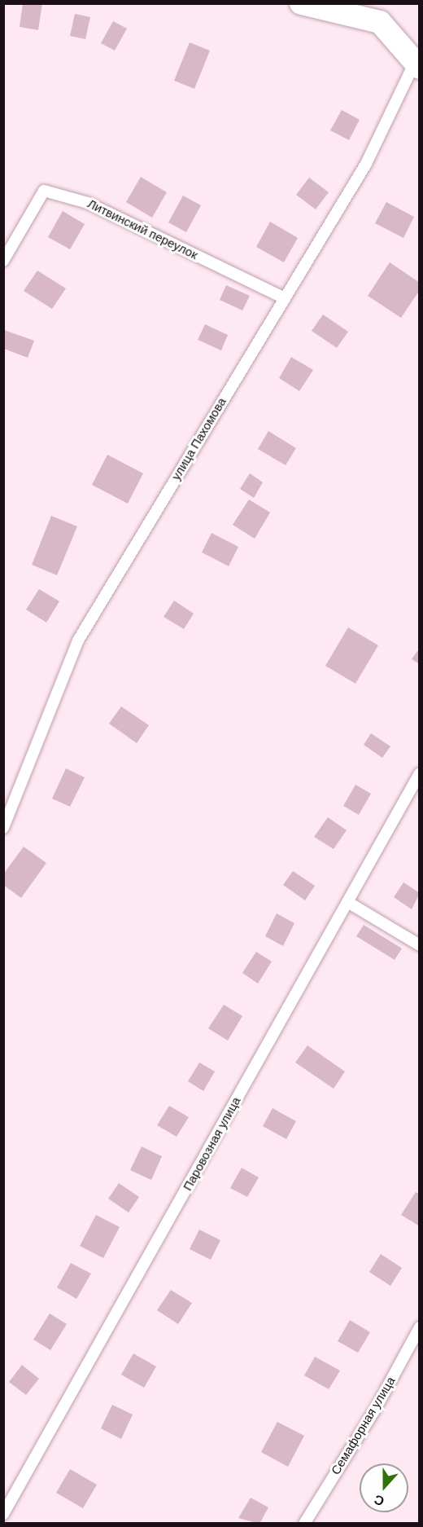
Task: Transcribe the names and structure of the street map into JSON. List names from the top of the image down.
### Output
{
  "streets": {
    "lane": [
      "Литвинский переулок",
      "улица Пахомова",
      "Паровозная улица",
      "Семафорная улица"
    ]
  },
  "crossings": [
    ["Литвинский переулок", "улица Пахомова"]
  ],
  "north": "bottom"
}
